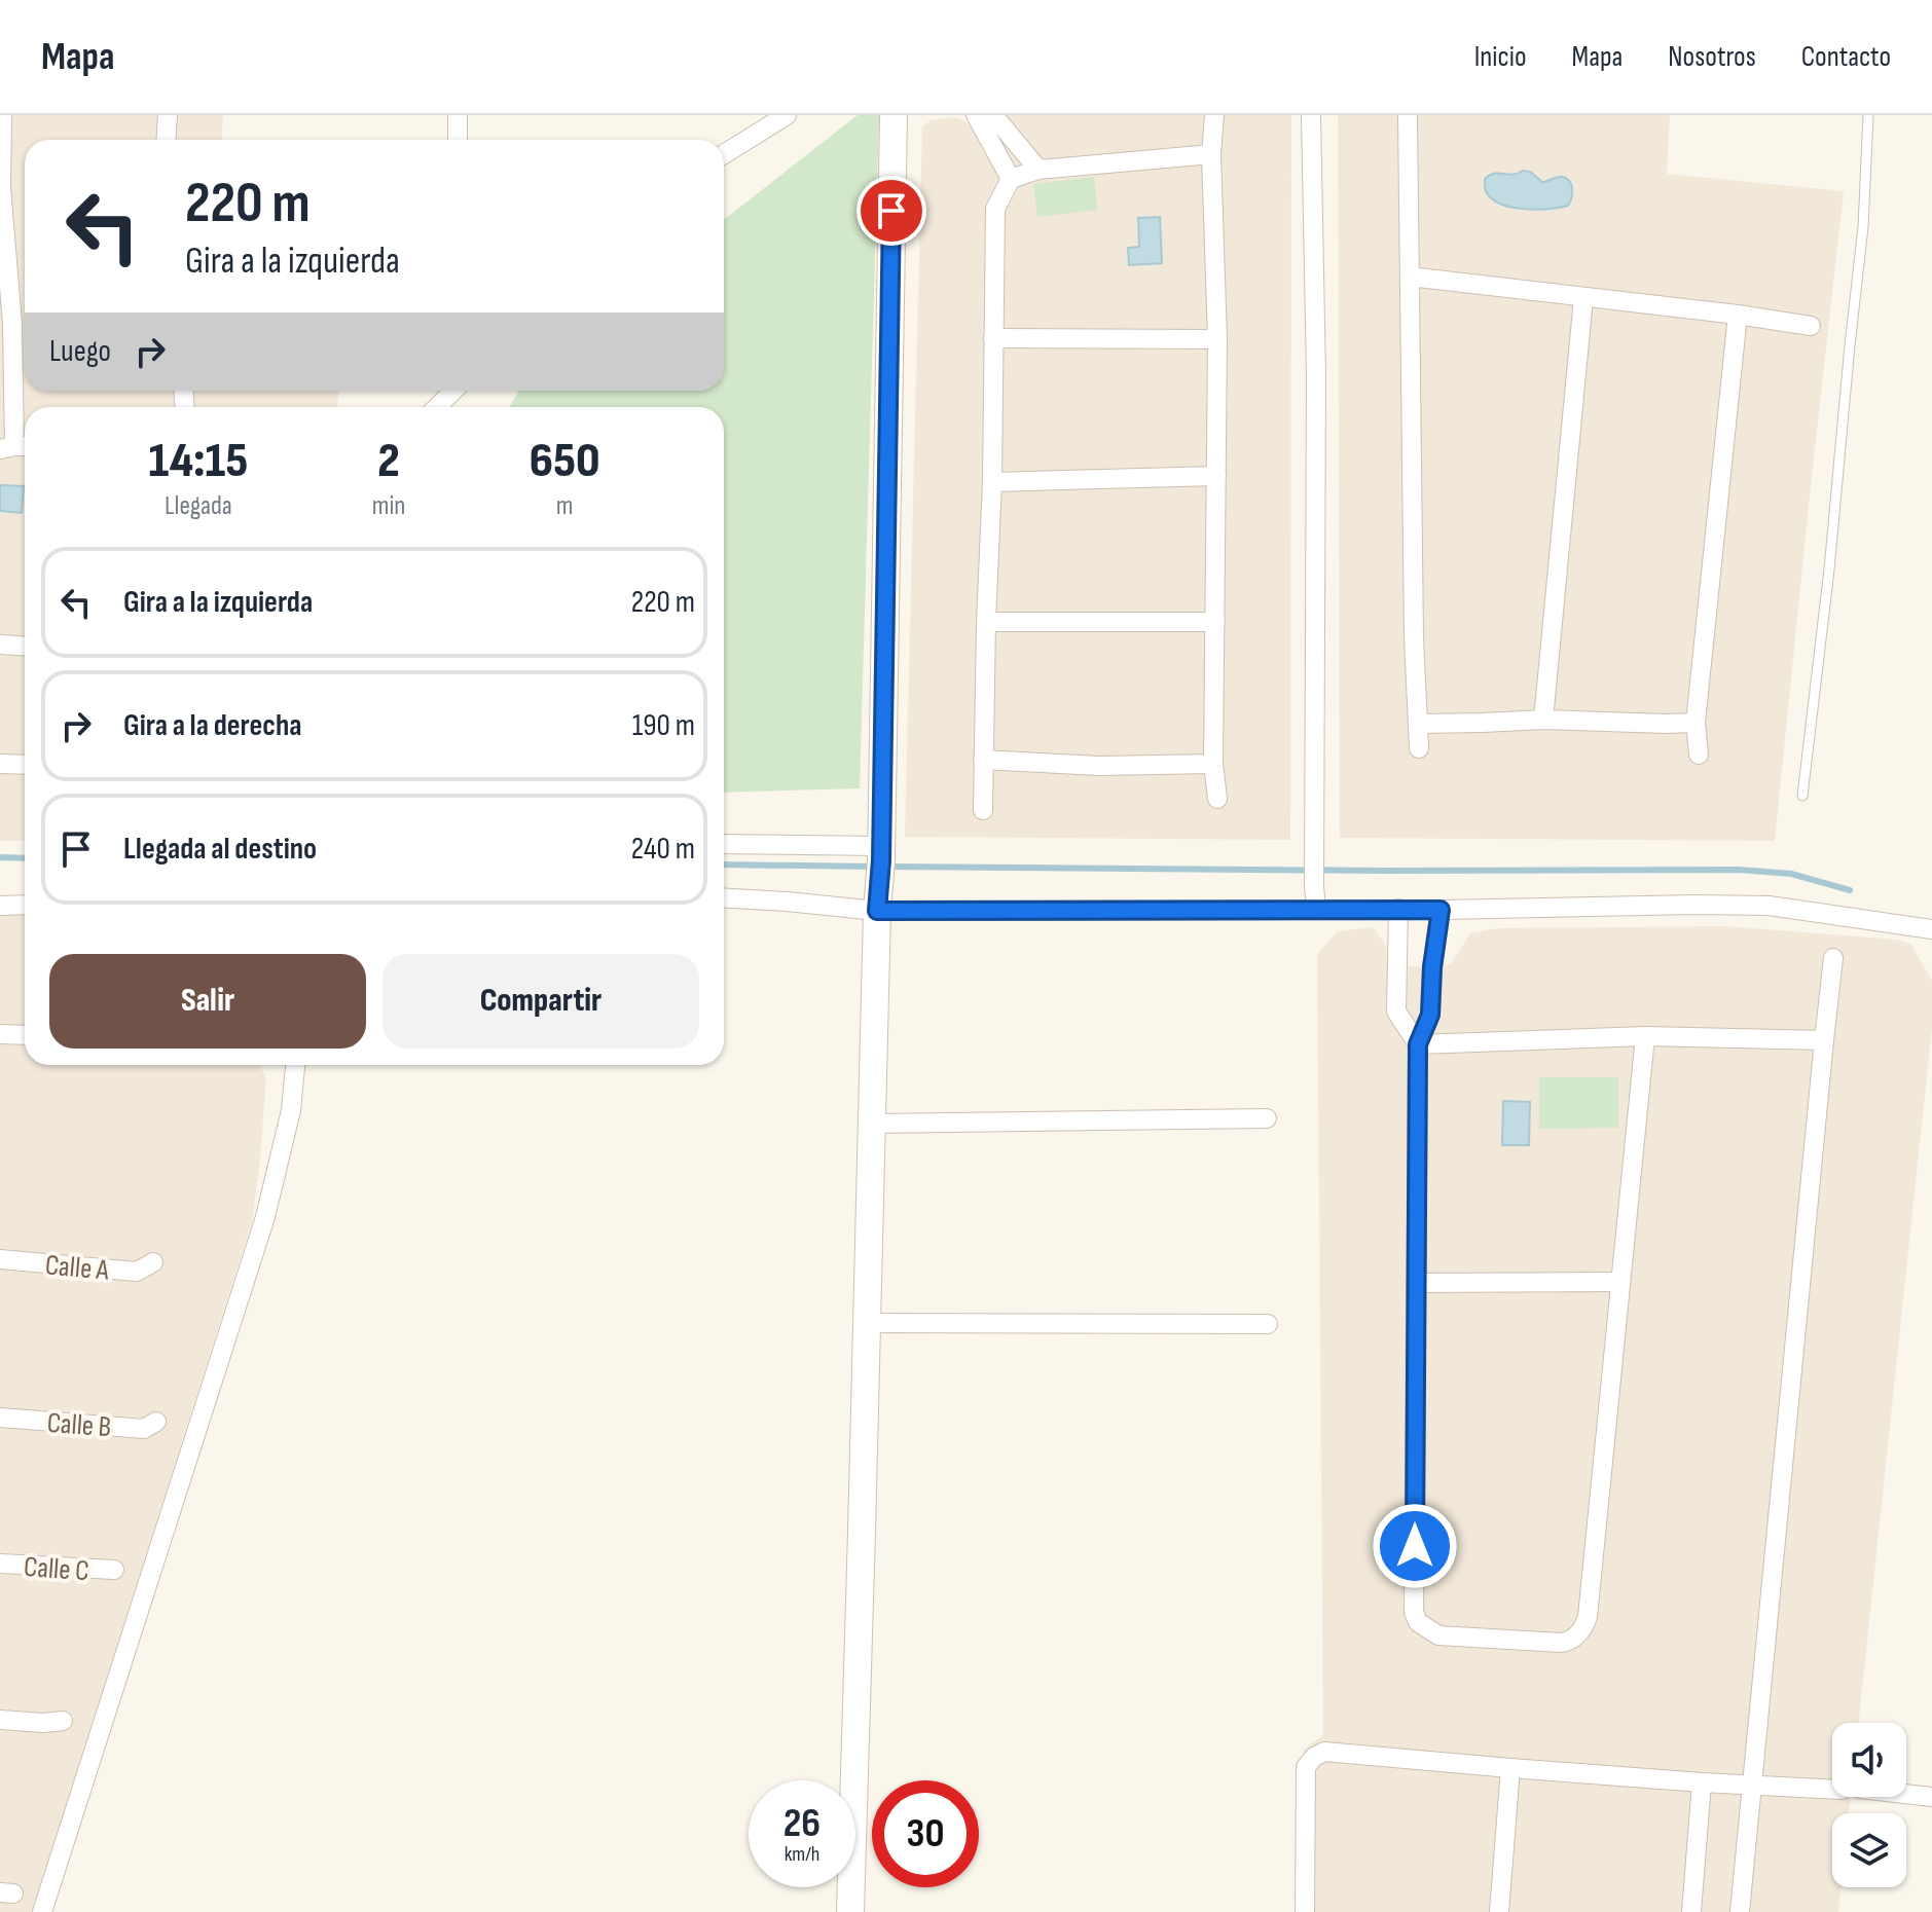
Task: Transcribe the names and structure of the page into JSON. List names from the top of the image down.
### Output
{
  "streets": {
    "street": ["Calle A", "Calle B", "Calle C"]
  },
  "page": {
    "header": "Mapa",
    "nav": [
      "Inicio",
      "Mapa",
      "Nosotros",
      "Contacto"
    ],
    "turn": ["220 m", "Gira a la izquierda"],
    "then": "Luego",
    "eta": [
      "14:15",
      "Llegada",
      "2",
      "min",
      "650",
      "m"
    ],
    "list": [
      {
        "name": "Gira a la izquierda",
        "value": "220 m"
      },
      {
        "name": "Gira a la derecha",
        "value": "190 m"
      },
      {
        "name": "Llegada al destino",
        "value": "240 m"
      }
    ],
    "buttons": ["Salir", "Compartir"],
    "speed": "26 km/h",
    "limit": "30"
  }
}
